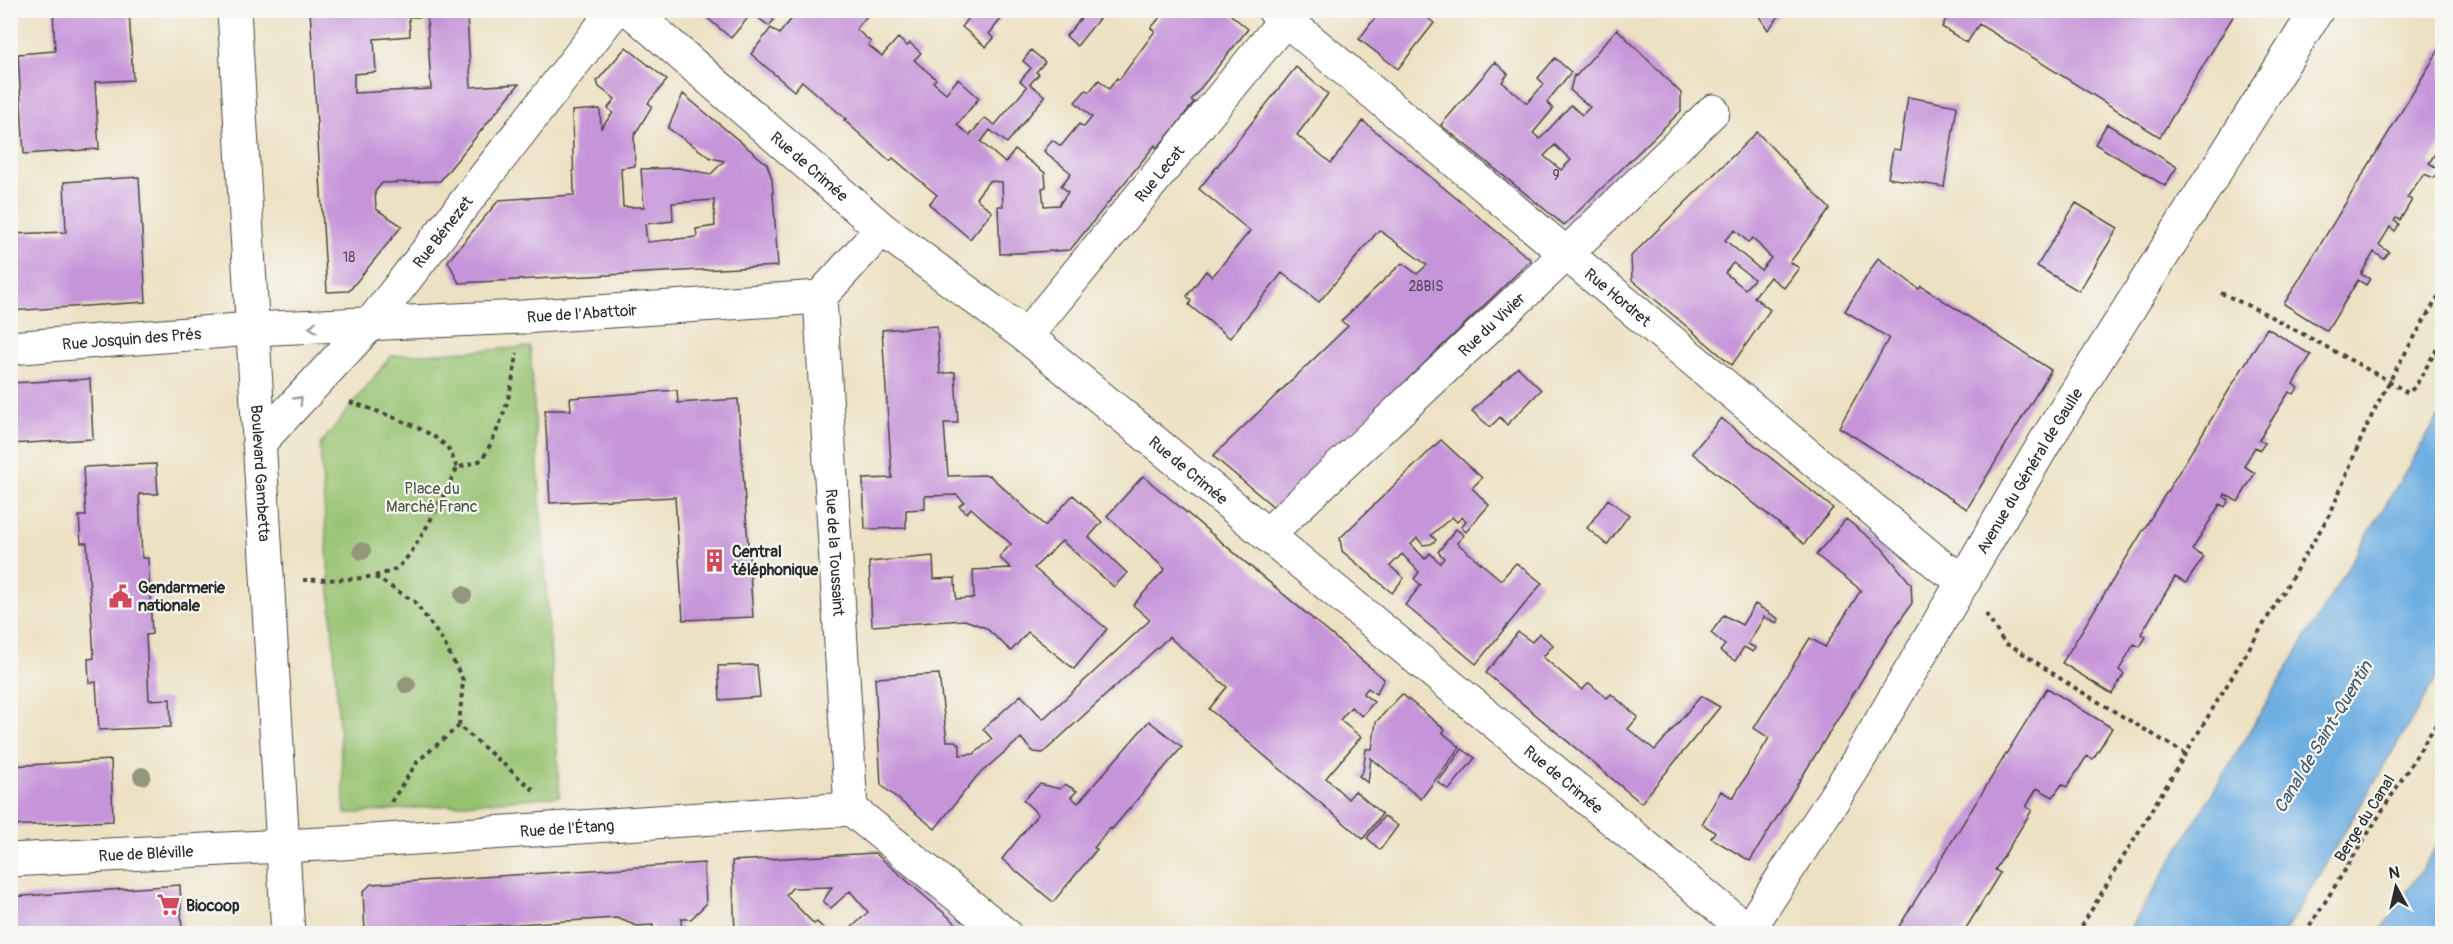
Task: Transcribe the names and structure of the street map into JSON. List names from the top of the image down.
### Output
{
  "streets": {
    "street": [
      "Rue de Crimée",
      "Rue Lecat",
      "Rue Bénezet",
      "Rue Hordret",
      "Rue de l'Abattoir",
      "Rue du Vivier",
      "Rue Josquin des Prés",
      "Avenue du Général de Gaulle",
      "Boulevard Gambetta",
      "Rue de la Toussaint",
      "Rue de l'Étang",
      "Rue de Bléville"
    ],
    "path": ["Berge du Canal"]
  },
  "crossings": [
    ["Rue de Crimée", "Rue Lecat"],
    ["Rue de Crimée", "Rue du Vivier"],
    ["Rue de Crimée", "Avenue du Général de Gaulle"],
    ["Rue Lecat", "Rue Hordret"],
    ["Rue Bénezet", "Rue de l'Abattoir"],
    ["Rue Bénezet", "Boulevard Gambetta"],
    ["Rue Hordret", "Rue du Vivier"],
    ["Rue Hordret", "Avenue du Général de Gaulle"],
    ["Rue de l'Abattoir", "Rue Josquin des Prés"],
    ["Rue de l'Abattoir", "Boulevard Gambetta"],
    ["Rue de l'Abattoir", "Rue de la Toussaint"],
    ["Rue Josquin des Prés", "Boulevard Gambetta"],
    ["Boulevard Gambetta", "Rue de l'Étang"],
    ["Boulevard Gambetta", "Rue de Bléville"],
    ["Rue de la Toussaint", "Rue de l'Étang"],
    ["Rue de l'Étang", "Rue de Bléville"]
  ],
  "water": ["Canal de Saint-Quentin"],
  "parks": ["Place du Marché Franc"],
  "places": {
    "building": ["Central téléphonique"],
    "public building": ["Gendarmerie nationale"],
    "supermarket": ["Biocoop"]
  },
  "house_numbers": ["9", "18", "28BIS"],
  "north": "top"
}
